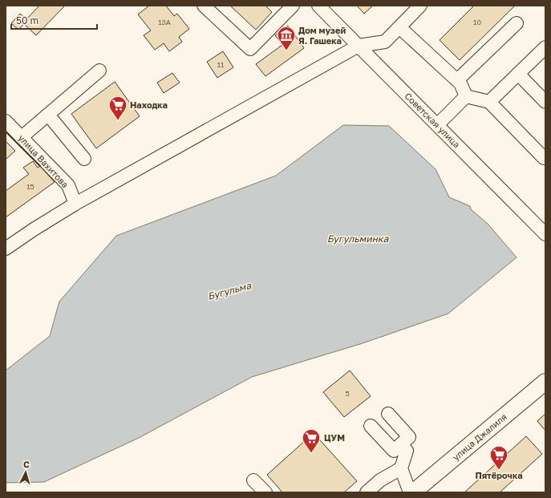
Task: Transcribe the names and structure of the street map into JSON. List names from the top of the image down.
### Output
{
  "streets": {
    "main road": ["улица Джалиля"],
    "street": ["Советская улица", "улица Вахитова"]
  },
  "water": ["Бугульминка", "Бугульма"],
  "places": {
    "museum": ["Дом музей Я. Гашека"],
    "supermarket": ["Находка", "ЦУМ", "Пятёрочка"]
  },
  "house_numbers": [
    "13А",
    "10",
    "11",
    "15",
    "5"
  ],
  "scale_bar": "50 m",
  "north": "top"
}
